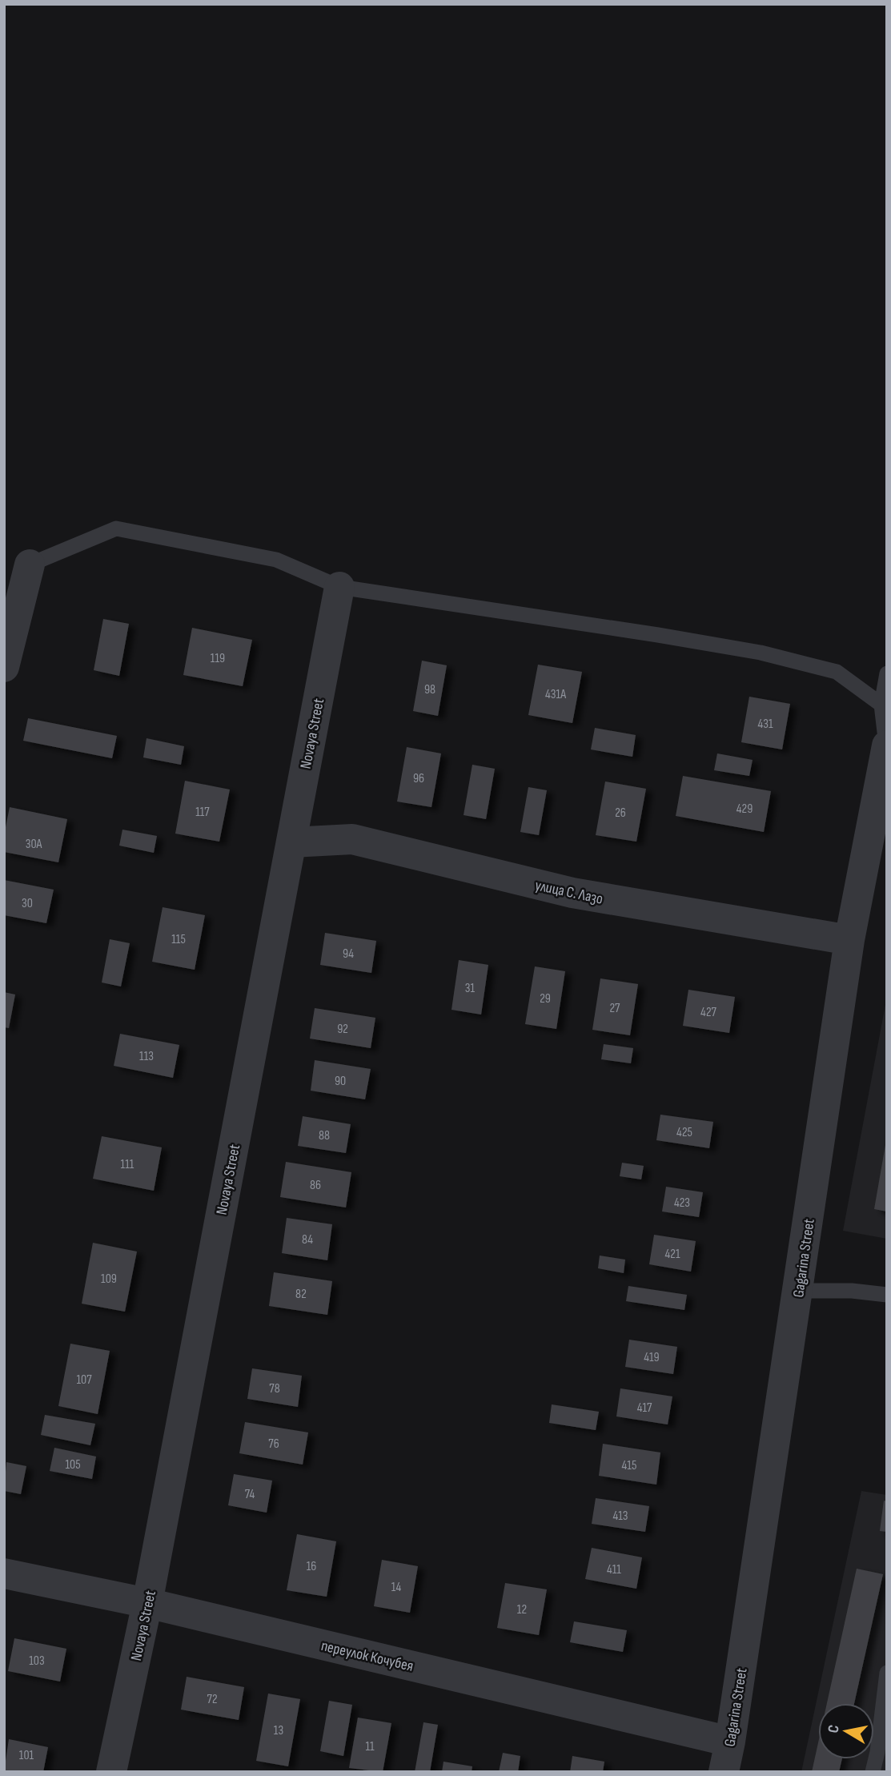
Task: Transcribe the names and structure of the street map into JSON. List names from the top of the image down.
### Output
{
  "streets": {
    "street": [
      "Novaya Street",
      "улица С. Лазо",
      "Gagarina Street",
      "переулок Кочубея"
    ]
  },
  "crossings": [
    ["Novaya Street", "улица С. Лазо"],
    ["Novaya Street", "переулок Кочубея"],
    ["улица С. Лазо", "Gagarina Street"],
    ["Gagarina Street", "переулок Кочубея"]
  ],
  "house_numbers": [
    "119",
    "98",
    "431А",
    "431",
    "96",
    "429",
    "117",
    "26",
    "30А",
    "30",
    "115",
    "94",
    "31",
    "29",
    "27",
    "427",
    "92",
    "113",
    "90",
    "425",
    "88",
    "111",
    "86",
    "423",
    "84",
    "421",
    "109",
    "82",
    "419",
    "107",
    "78",
    "417",
    "76",
    "105",
    "415",
    "74",
    "413",
    "16",
    "411",
    "14",
    "12",
    "103",
    "72",
    "13",
    "11",
    "101"
  ],
  "north": "left"
}
